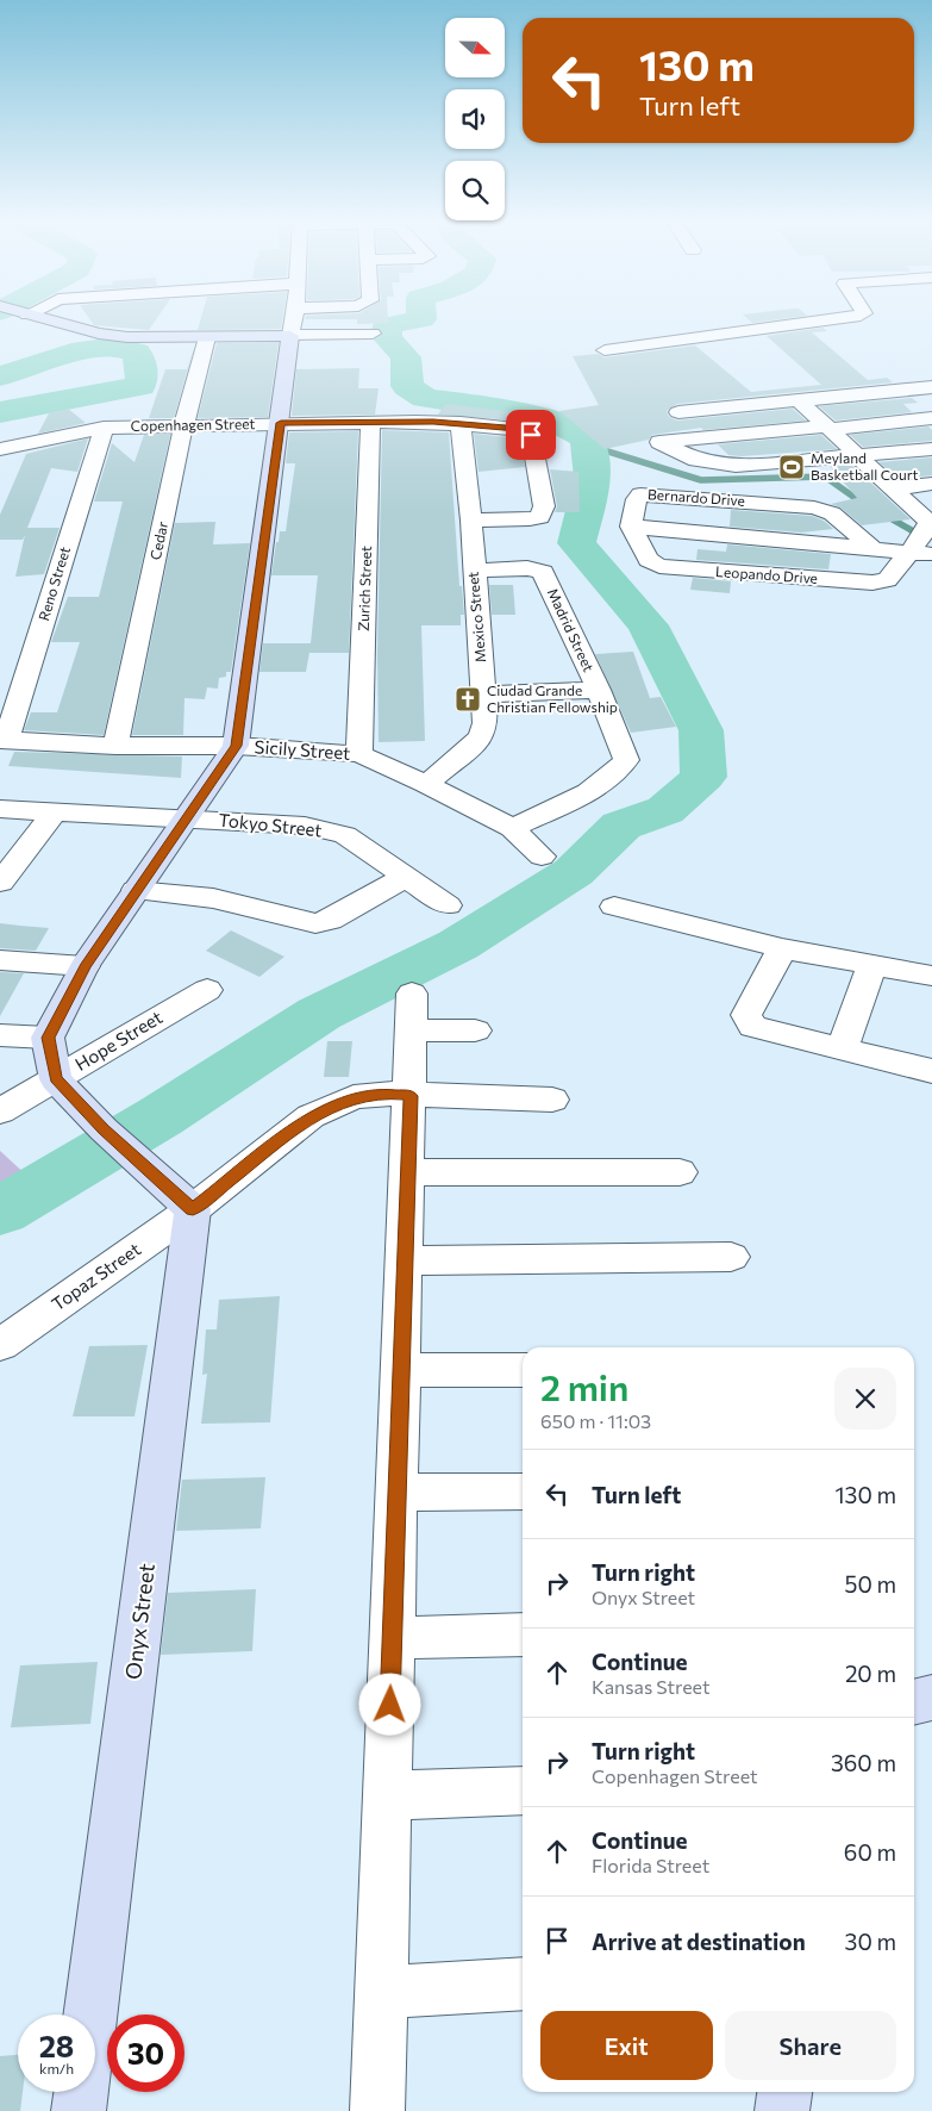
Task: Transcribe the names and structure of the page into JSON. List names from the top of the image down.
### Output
{
  "streets": {
    "street": [
      "Copenhagen Street",
      "Bernardo Drive",
      "Cedar",
      "Leopando Drive",
      "Reno Street",
      "Zurich Street",
      "Mexico Street",
      "Madrid Street",
      "Sicily Street",
      "Tokyo Street",
      "Hope Street",
      "Topaz Street",
      "Onyx Street"
    ]
  },
  "crossings": [
    ["Copenhagen Street", "Cedar"],
    ["Copenhagen Street", "Reno Street"],
    ["Copenhagen Street", "Zurich Street"],
    ["Copenhagen Street", "Mexico Street"],
    ["Bernardo Drive", "Leopando Drive"],
    ["Cedar", "Sicily Street"],
    ["Reno Street", "Sicily Street"],
    ["Zurich Street", "Sicily Street"],
    ["Mexico Street", "Madrid Street"],
    ["Mexico Street", "Sicily Street"],
    ["Madrid Street", "Sicily Street"],
    ["Topaz Street", "Onyx Street"]
  ],
  "places": {
    "sports": ["Meyland Basketball Court"],
    "church": ["Ciudad Grande Christian Fellowship"]
  },
  "north": "right",
  "page": {
    "turn": ["130 m", "Turn left"],
    "heading": ["2 min", "650 m · 11:03"],
    "list": [
      {
        "name": "Turn left",
        "value": "130 m"
      },
      {
        "name": "Turn right",
        "note": "Onyx Street",
        "value": "50 m"
      },
      {
        "name": "Continue",
        "note": "Kansas Street",
        "value": "20 m"
      },
      {
        "name": "Turn right",
        "note": "Copenhagen Street",
        "value": "360 m"
      },
      {
        "name": "Continue",
        "note": "Florida Street",
        "value": "60 m"
      },
      {
        "name": "Arrive at destination",
        "value": "30 m"
      }
    ],
    "buttons": ["Exit", "Share"],
    "speed": "28 km/h",
    "limit": "30"
  }
}
